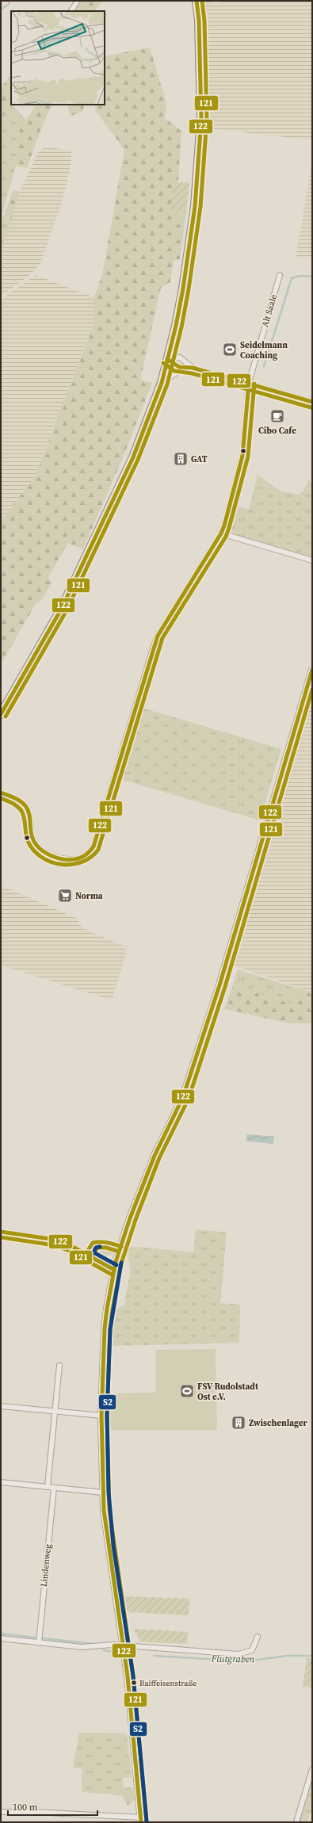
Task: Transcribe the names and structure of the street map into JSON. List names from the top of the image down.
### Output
{
  "streets": {
    "street": ["Alt Saale", "Lindenweg"]
  },
  "water": ["Flutgraben"],
  "places": {
    "sports": ["Seidelmann Coaching", "FSV Rudolstadt Ost e.V."],
    "cafe": ["Cibo Cafe"],
    "building": ["GAT", "Zwischenlager"],
    "supermarket": ["Norma"],
    "other": ["Raiffeisenstraße"]
  },
  "lines": ["transit line 122", "transit line 121", "transit line S2"],
  "scale_bar": "100 m"
}
